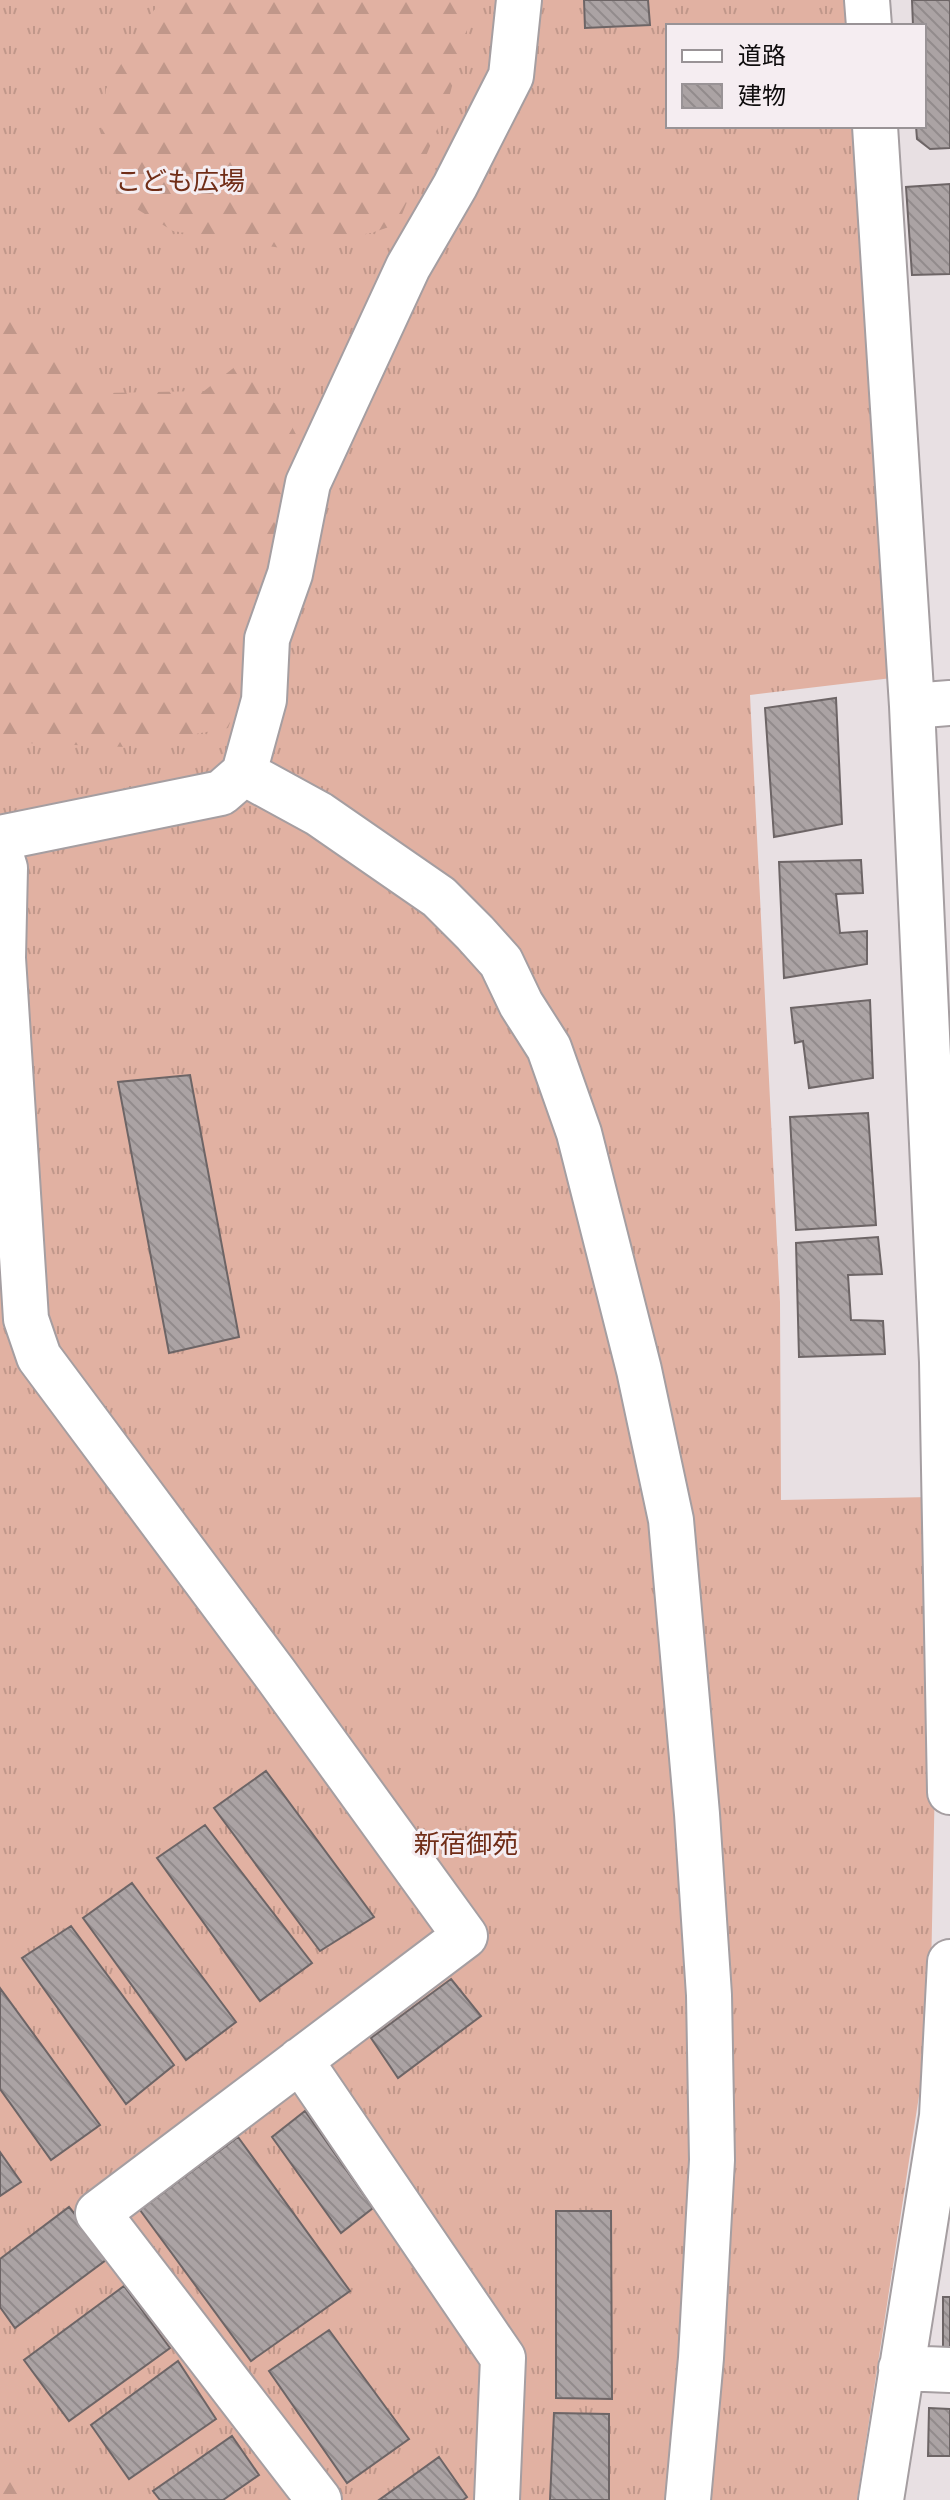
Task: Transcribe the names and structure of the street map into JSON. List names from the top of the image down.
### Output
{
  "parks": ["こども広場", "新宿御苑"],
  "legend": ["道路", "建物"]
}
